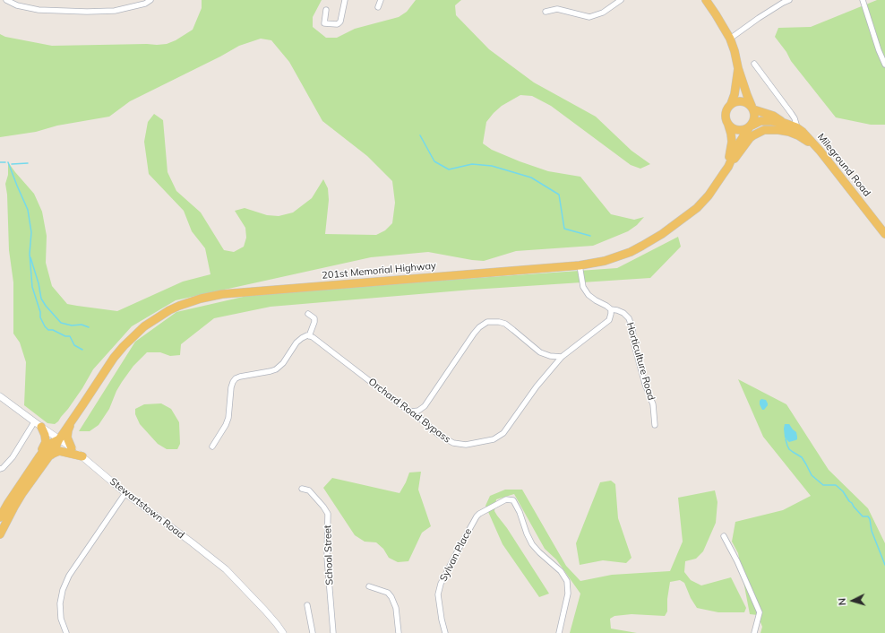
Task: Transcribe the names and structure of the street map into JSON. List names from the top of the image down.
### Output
{
  "streets": {
    "main road": ["Mileground Road", "201st Memorial Highway"],
    "street": [
      "Horticulture Road",
      "Orchard Road Bypass",
      "Stewartstown Road",
      "School Street",
      "Sylvan Place"
    ]
  },
  "crossings": [
    ["Mileground Road", "201st Memorial Highway"],
    ["201st Memorial Highway", "Stewartstown Road"],
    ["Horticulture Road", "Orchard Road Bypass"]
  ],
  "north": "left"
}
